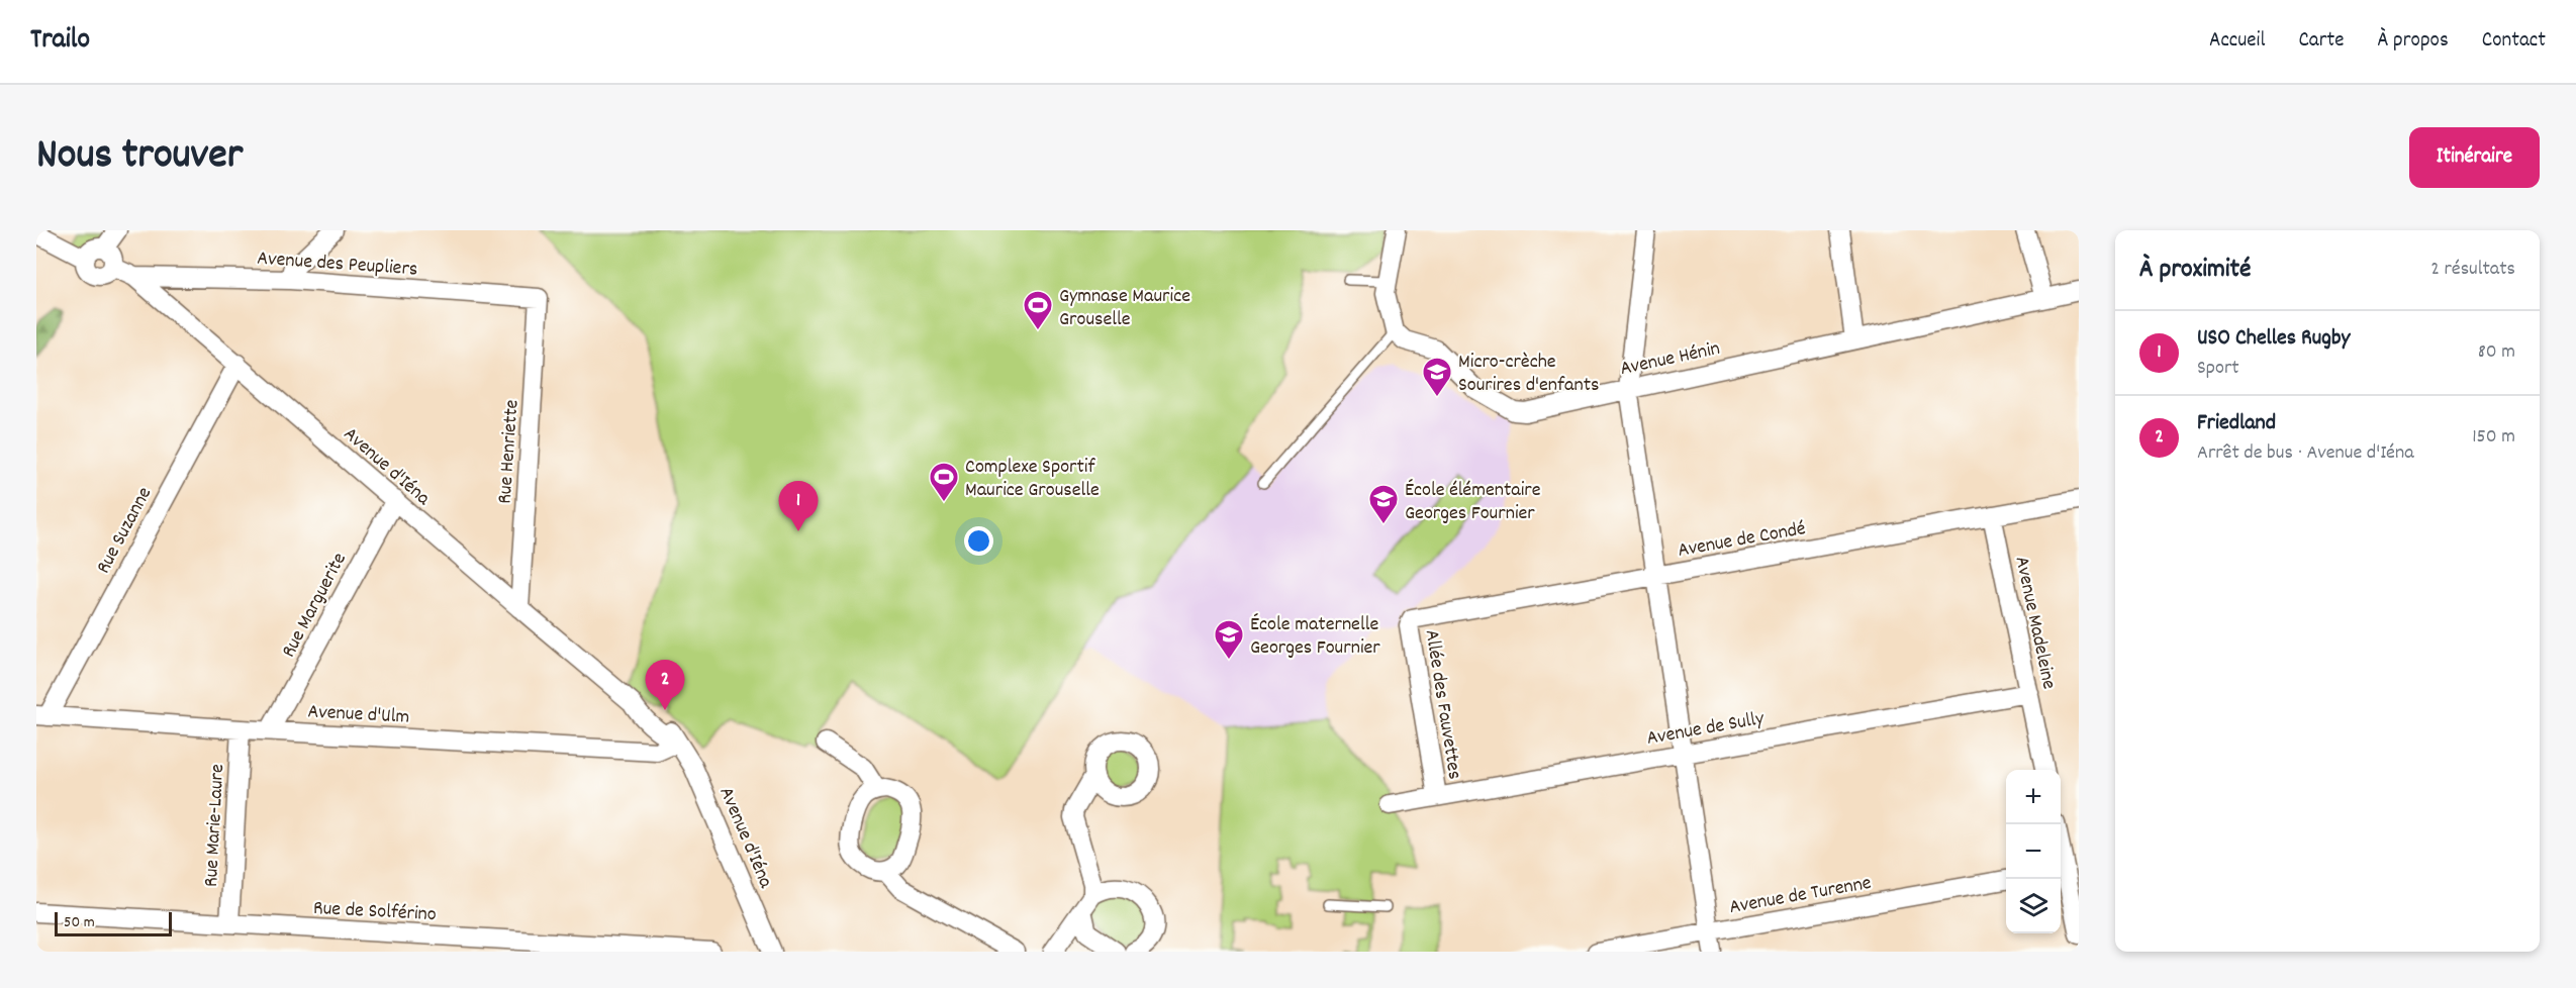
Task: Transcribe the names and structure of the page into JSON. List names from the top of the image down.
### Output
{
  "streets": {
    "street": [
      "Avenue des Peupliers",
      "Avenue Hénin",
      "Rue Henriette",
      "Avenue d'Iéna",
      "Rue Suzanne",
      "Avenue de Condé",
      "Rue Marguerite",
      "Avenue Madeleine",
      "Allée des Fauvettes",
      "Avenue d'Ulm",
      "Avenue de Sully",
      "Rue Marie-Laure",
      "Avenue de Turenne",
      "Rue de Solférino"
    ]
  },
  "crossings": [
    ["Avenue des Peupliers", "Rue Henriette"],
    ["Avenue des Peupliers", "Avenue d'Iéna"],
    ["Rue Henriette", "Avenue d'Iéna"],
    ["Avenue d'Iéna", "Rue Suzanne"],
    ["Avenue d'Iéna", "Rue Marguerite"],
    ["Avenue d'Iéna", "Avenue d'Ulm"],
    ["Rue Suzanne", "Avenue d'Ulm"],
    ["Avenue de Condé", "Avenue Madeleine"],
    ["Avenue de Condé", "Allée des Fauvettes"],
    ["Rue Marguerite", "Avenue d'Ulm"],
    ["Avenue Madeleine", "Avenue de Sully"],
    ["Allée des Fauvettes", "Avenue de Sully"],
    ["Avenue d'Ulm", "Rue Marie-Laure"],
    ["Rue Marie-Laure", "Rue de Solférino"]
  ],
  "places": {
    "sports": ["Gymnase Maurice Grouselle", "Complexe Sportif Maurice Grouselle"],
    "school or university": ["Micro-crèche Sourires d'enfants", "École élémentaire Georges Fournier", "École maternelle Georges Fournier"]
  },
  "scale_bar": "50 m",
  "page": {
    "header": "Trailo",
    "nav": [
      "Accueil",
      "Carte",
      "À propos",
      "Contact"
    ],
    "title": "Nous trouver",
    "buttons": "Itinéraire",
    "heading": ["À proximité", "2 résultats"],
    "list": [
      {
        "mark": "1",
        "name": "USO Chelles Rugby",
        "note": "Sport",
        "value": "80 m"
      },
      {
        "mark": "2",
        "name": "Friedland",
        "note": "Arrêt de bus · Avenue d'Iéna",
        "value": "150 m"
      }
    ],
    "pins": ["1", "2"],
    "map_buttons": ["+", "−"],
    "scale": "50 m"
  }
}
